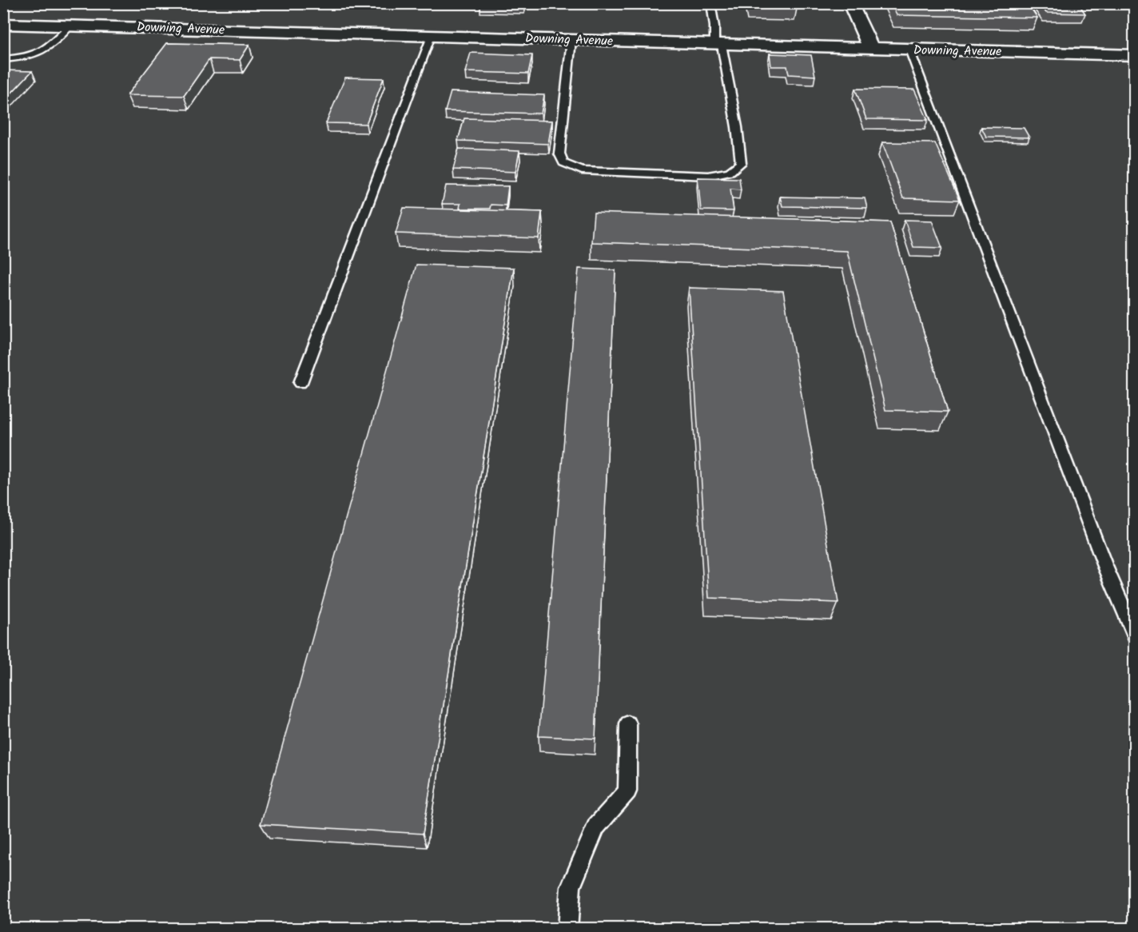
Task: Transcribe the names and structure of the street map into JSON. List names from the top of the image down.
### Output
{
  "streets": {
    "street": ["Downing Avenue"]
  }
}
